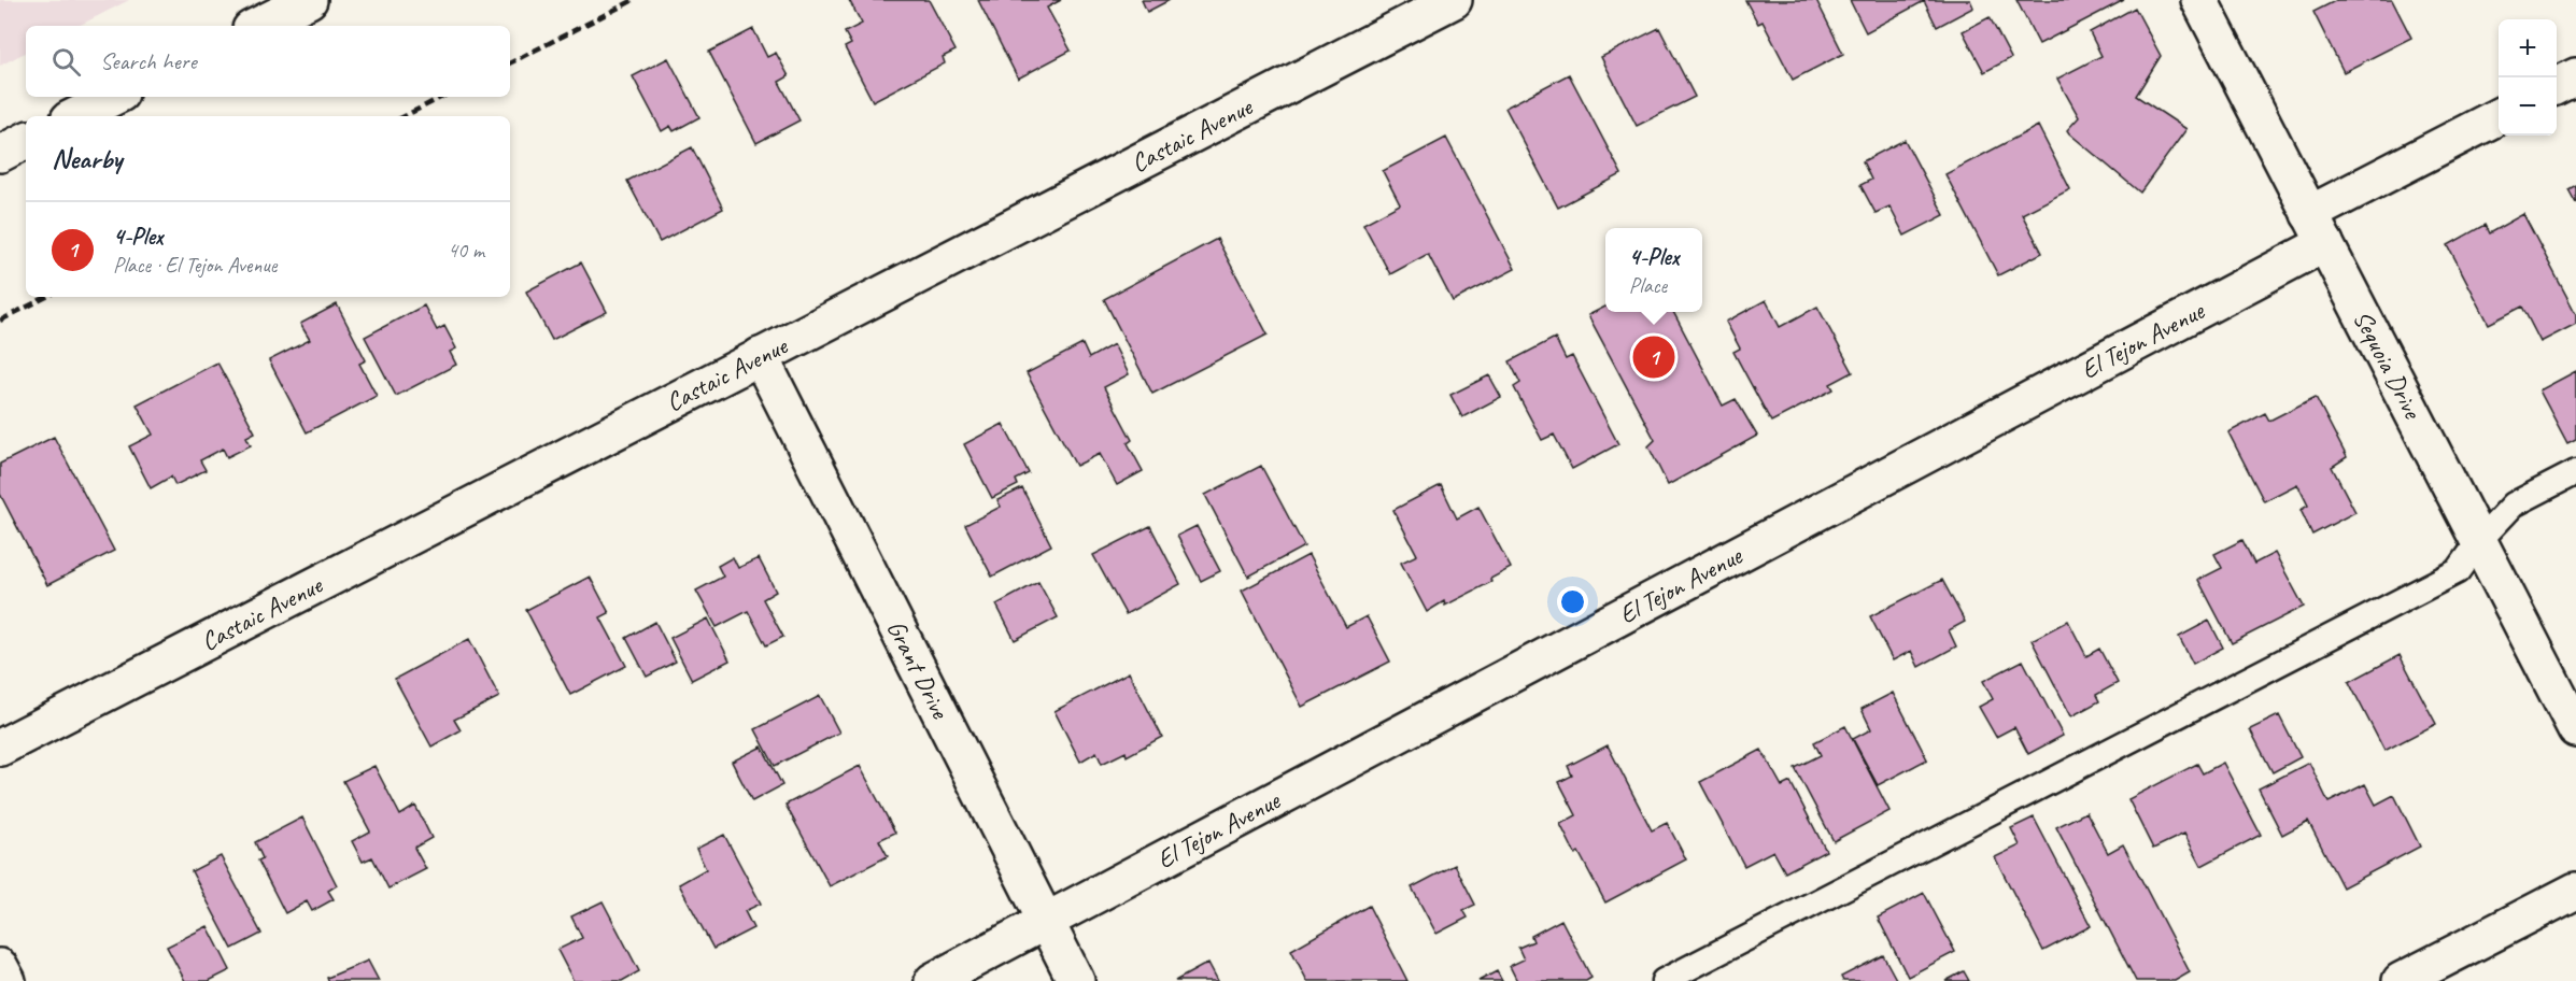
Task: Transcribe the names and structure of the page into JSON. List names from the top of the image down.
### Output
{
  "streets": {
    "street": [
      "Castaic Avenue",
      "El Tejon Avenue",
      "Sequoia Drive",
      "Grant Drive"
    ]
  },
  "crossings": [
    ["Castaic Avenue", "Grant Drive"],
    ["El Tejon Avenue", "Sequoia Drive"],
    ["El Tejon Avenue", "Grant Drive"]
  ],
  "page": {
    "map_buttons": ["+", "−"],
    "search": "Search here",
    "heading": "Nearby",
    "list": [
      {
        "mark": "1",
        "name": "4-Plex",
        "note": "Place · El Tejon Avenue",
        "value": "40 m"
      }
    ],
    "popup": ["4-Plex", "Place"],
    "pins": "1"
  }
}
